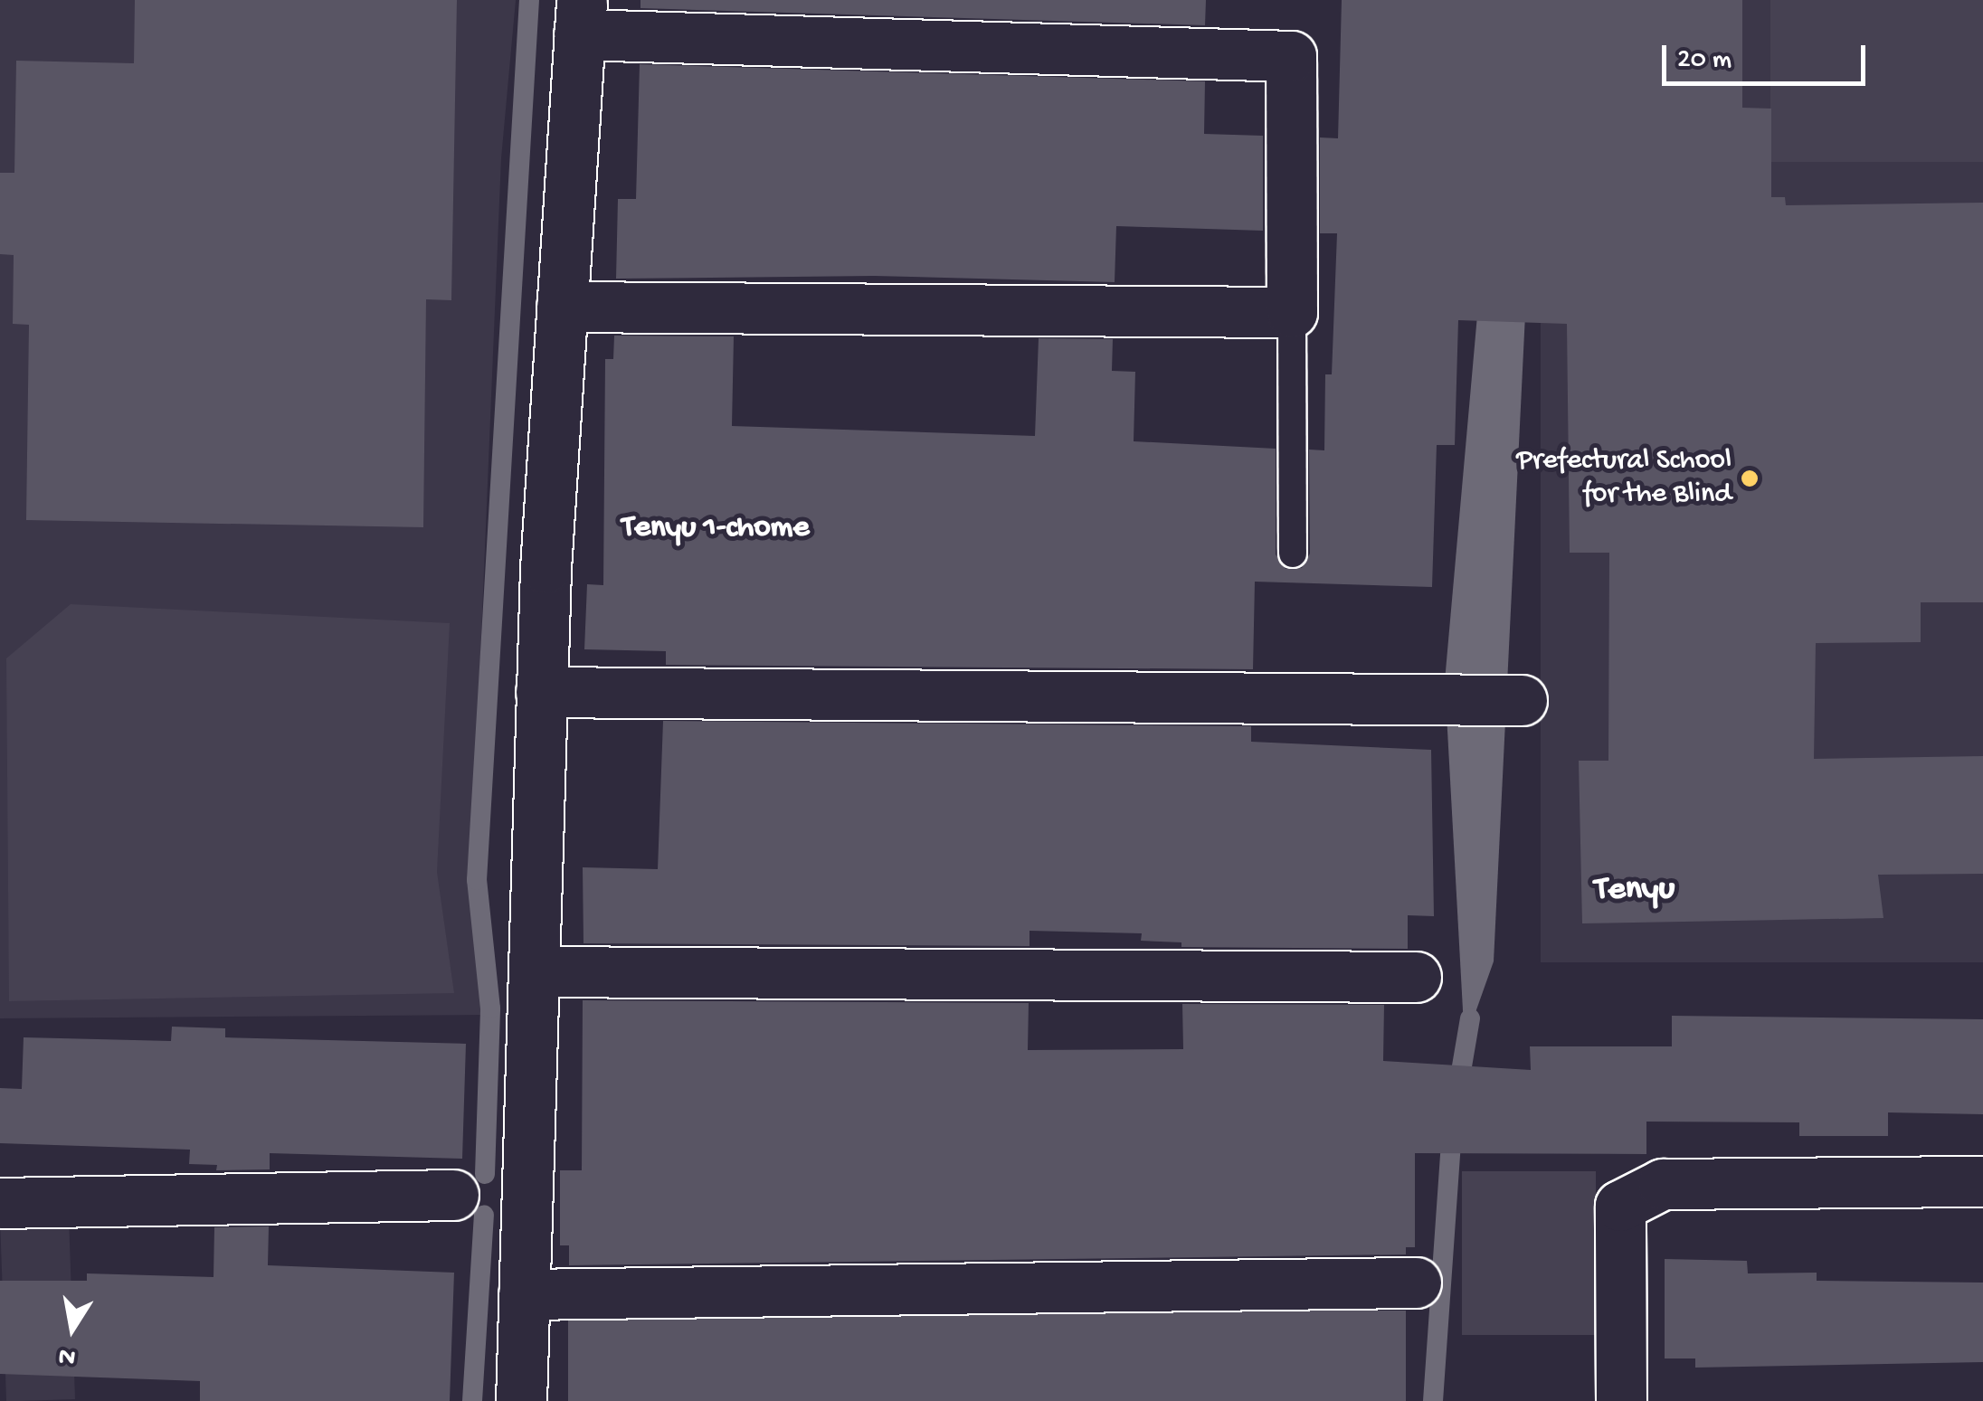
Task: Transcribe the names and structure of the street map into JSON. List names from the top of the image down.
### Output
{
  "districts": ["Tenyu 1-chome", "Tenyu"],
  "places": ["Prefectural School for the Blind"],
  "scale_bar": "20 m",
  "north": "bottom"
}
